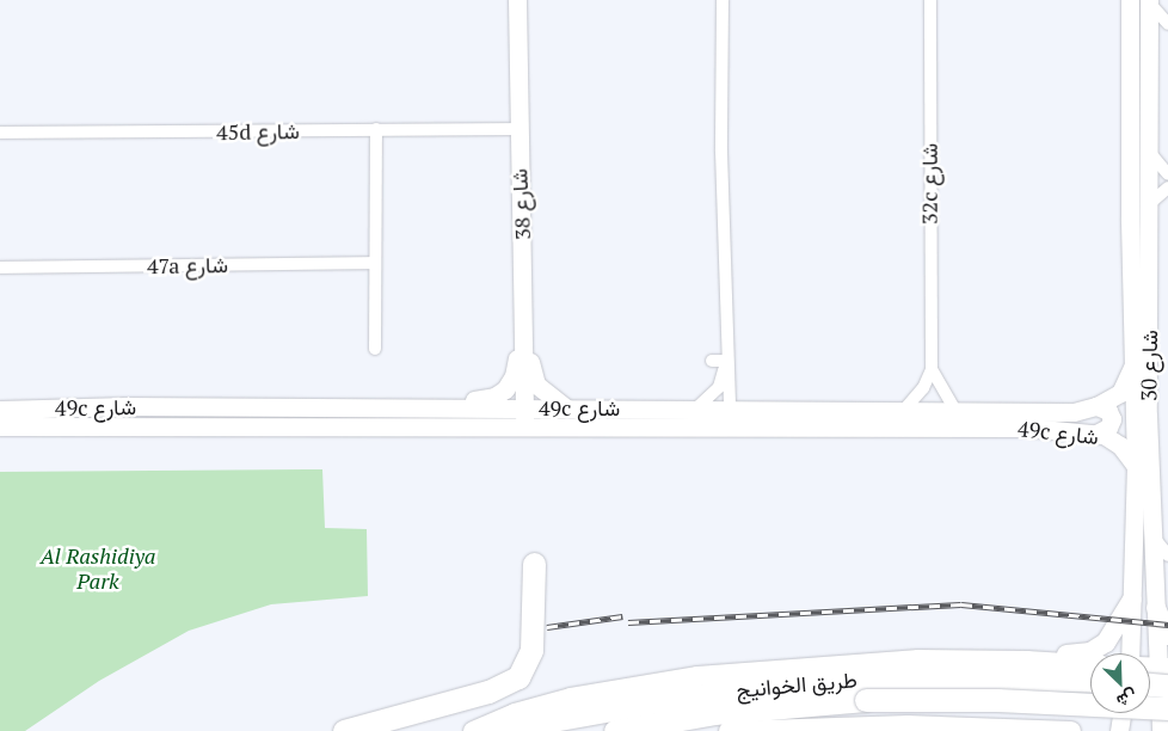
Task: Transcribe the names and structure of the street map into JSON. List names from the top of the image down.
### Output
{
  "streets": {
    "highway": ["طريق الخوانيج"],
    "street": [
      "45d شارع",
      "32c شارع",
      "شارع 38",
      "47a شارع",
      "شارع 30",
      "49c شارع"
    ]
  },
  "crossings": [
    ["45d شارع", "شارع 38"],
    ["32c شارع", "49c شارع"],
    ["شارع 38", "49c شارع"],
    ["شارع 30", "49c شارع"]
  ],
  "parks": ["Al Rashidiya Park"],
  "north": "bottom right"
}
